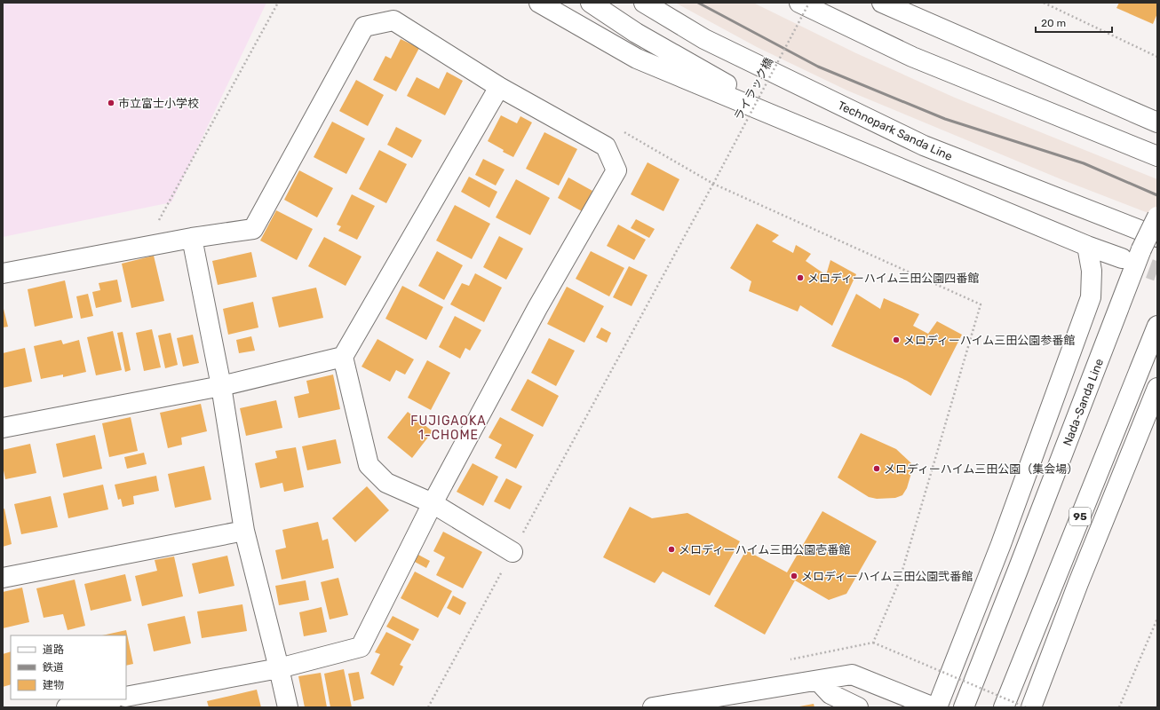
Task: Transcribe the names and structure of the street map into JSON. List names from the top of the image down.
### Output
{
  "streets": {
    "main road": ["Technopark Sanda Line", "Nada-Sanda Line", "95"],
    "path": ["ライラック橋"]
  },
  "districts": ["FUJIGAOKA 1-CHOME"],
  "places": [
    "市立富士小学校",
    "メロディーハイム三田公園四番館",
    "メロディーハイム三田公園参番館",
    "メロディーハイム三田公園（集会場）",
    "メロディーハイム三田公園壱番館",
    "メロディーハイム三田公園弐番館"
  ],
  "legend": ["道路", "鉄道", "建物"],
  "scale_bar": "20 m"
}
